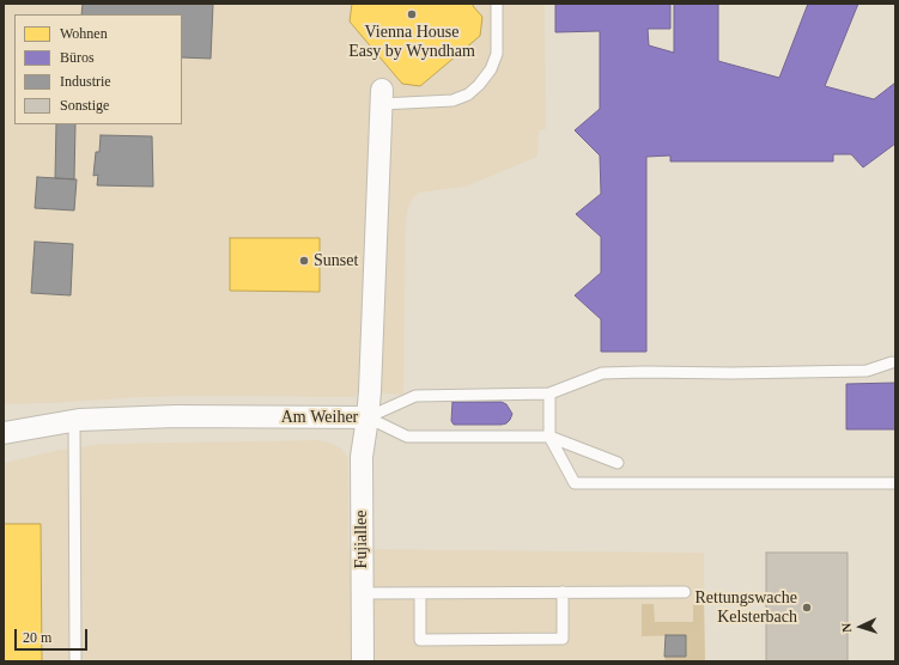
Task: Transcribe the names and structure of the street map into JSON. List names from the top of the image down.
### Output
{
  "streets": {
    "street": ["Am Weiher", "Fujiallee"]
  },
  "crossings": [
    ["Am Weiher", "Fujiallee"]
  ],
  "places": ["Vienna House Easy by Wyndham", "Sunset", "Rettungswache Kelsterbach"],
  "legend": [
    "Wohnen",
    "Büros",
    "Industrie",
    "Sonstige"
  ],
  "scale_bar": "20 m",
  "north": "left"
}
